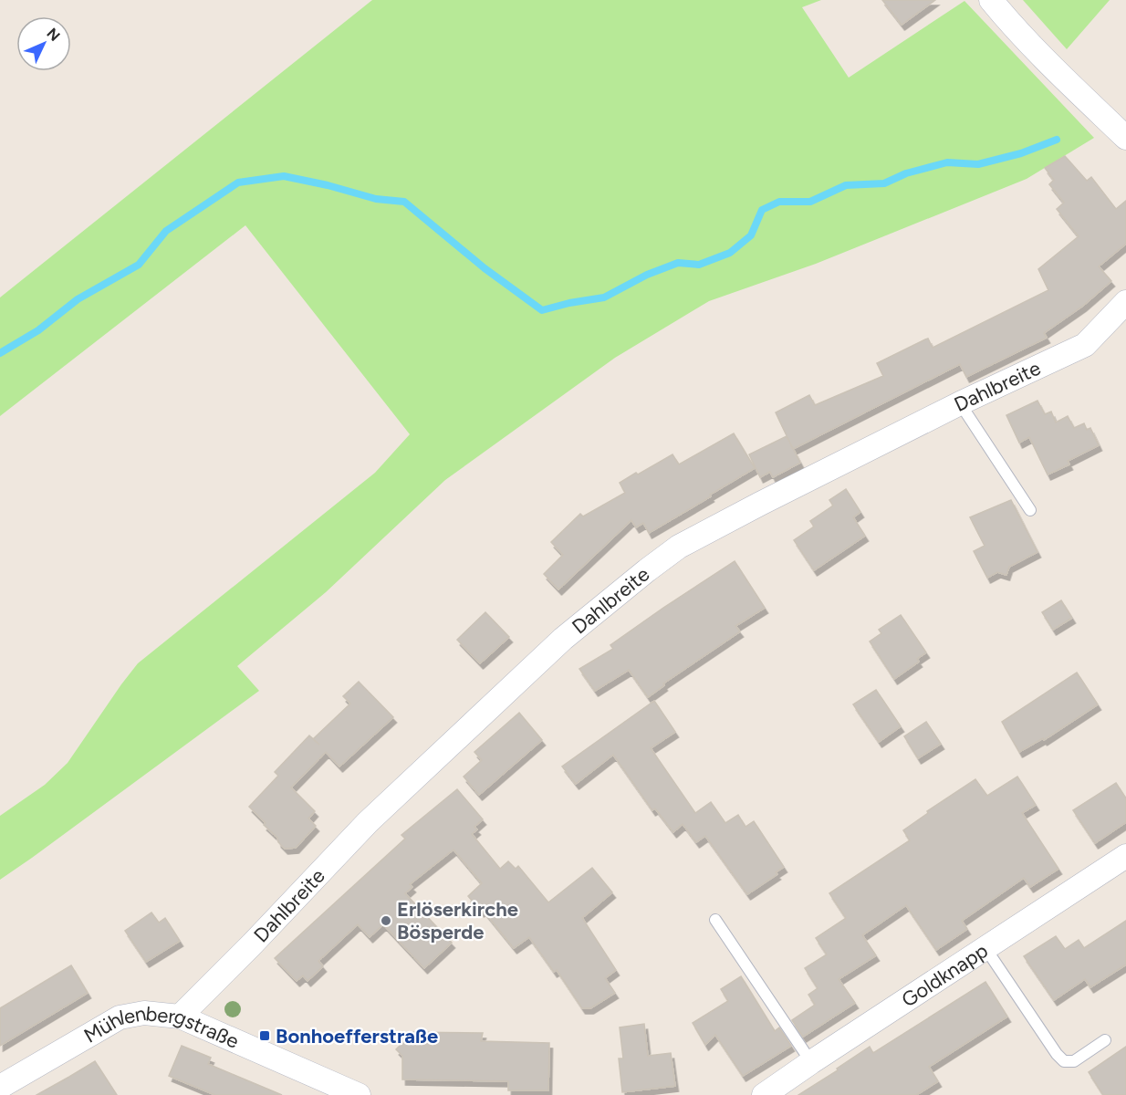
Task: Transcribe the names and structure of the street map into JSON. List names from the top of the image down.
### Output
{
  "streets": {
    "street": ["Dahlbreite", "Goldknapp", "Mühlenbergstraße"]
  },
  "crossings": [
    ["Dahlbreite", "Mühlenbergstraße"]
  ],
  "places": {
    "other": ["Erlöserkirche Bösperde"],
    "transit": ["Bonhoefferstraße"]
  },
  "north": "top right"
}
